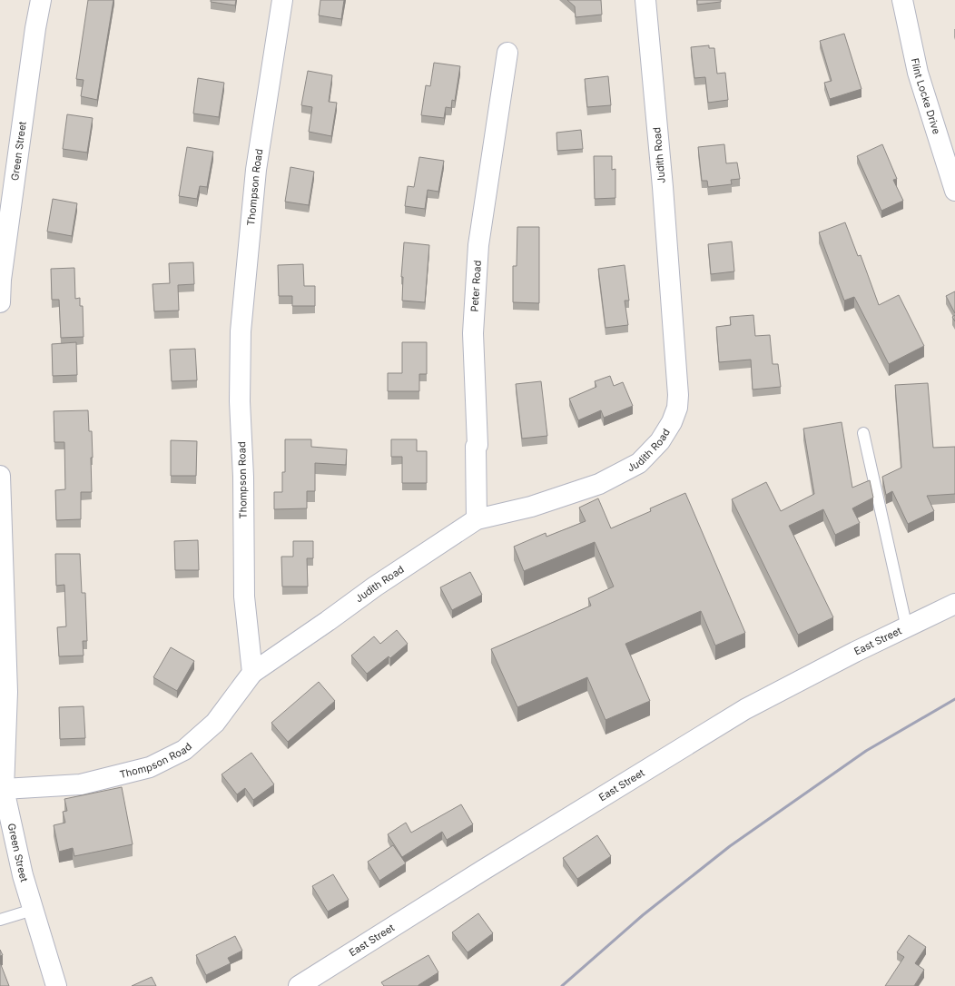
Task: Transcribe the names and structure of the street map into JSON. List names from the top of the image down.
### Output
{
  "streets": {
    "street": [
      "Flint Locke Drive",
      "Green Street",
      "Judith Road",
      "Thompson Road",
      "Peter Road",
      "East Street"
    ]
  },
  "crossings": [
    ["Green Street", "Thompson Road"],
    ["Judith Road", "Thompson Road"],
    ["Judith Road", "Peter Road"]
  ]
}
